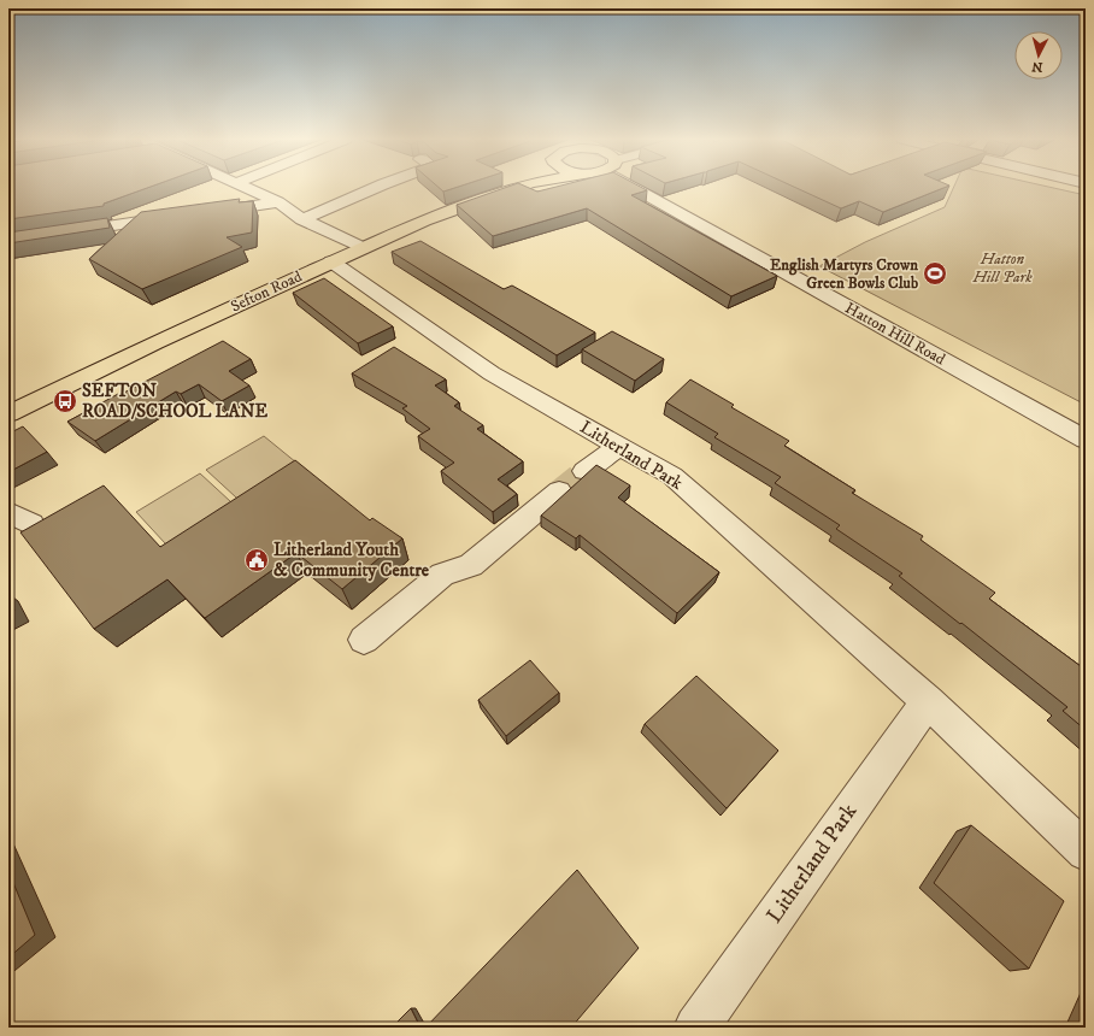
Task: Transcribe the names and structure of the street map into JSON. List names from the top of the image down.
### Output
{
  "streets": {
    "main road": ["Sefton Road"],
    "street": ["Hatton Hill Road", "Litherland Park"]
  },
  "crossings": [
    ["Sefton Road", "Litherland Park"]
  ],
  "parks": ["Hatton Hill Park"],
  "places": {
    "sports": ["English Martyrs Crown Green Bowls Club"],
    "bus stop": ["SEFTON ROAD/SCHOOL LANE"],
    "public building": ["Litherland Youth & Community Centre"]
  },
  "north": "bottom"
}
